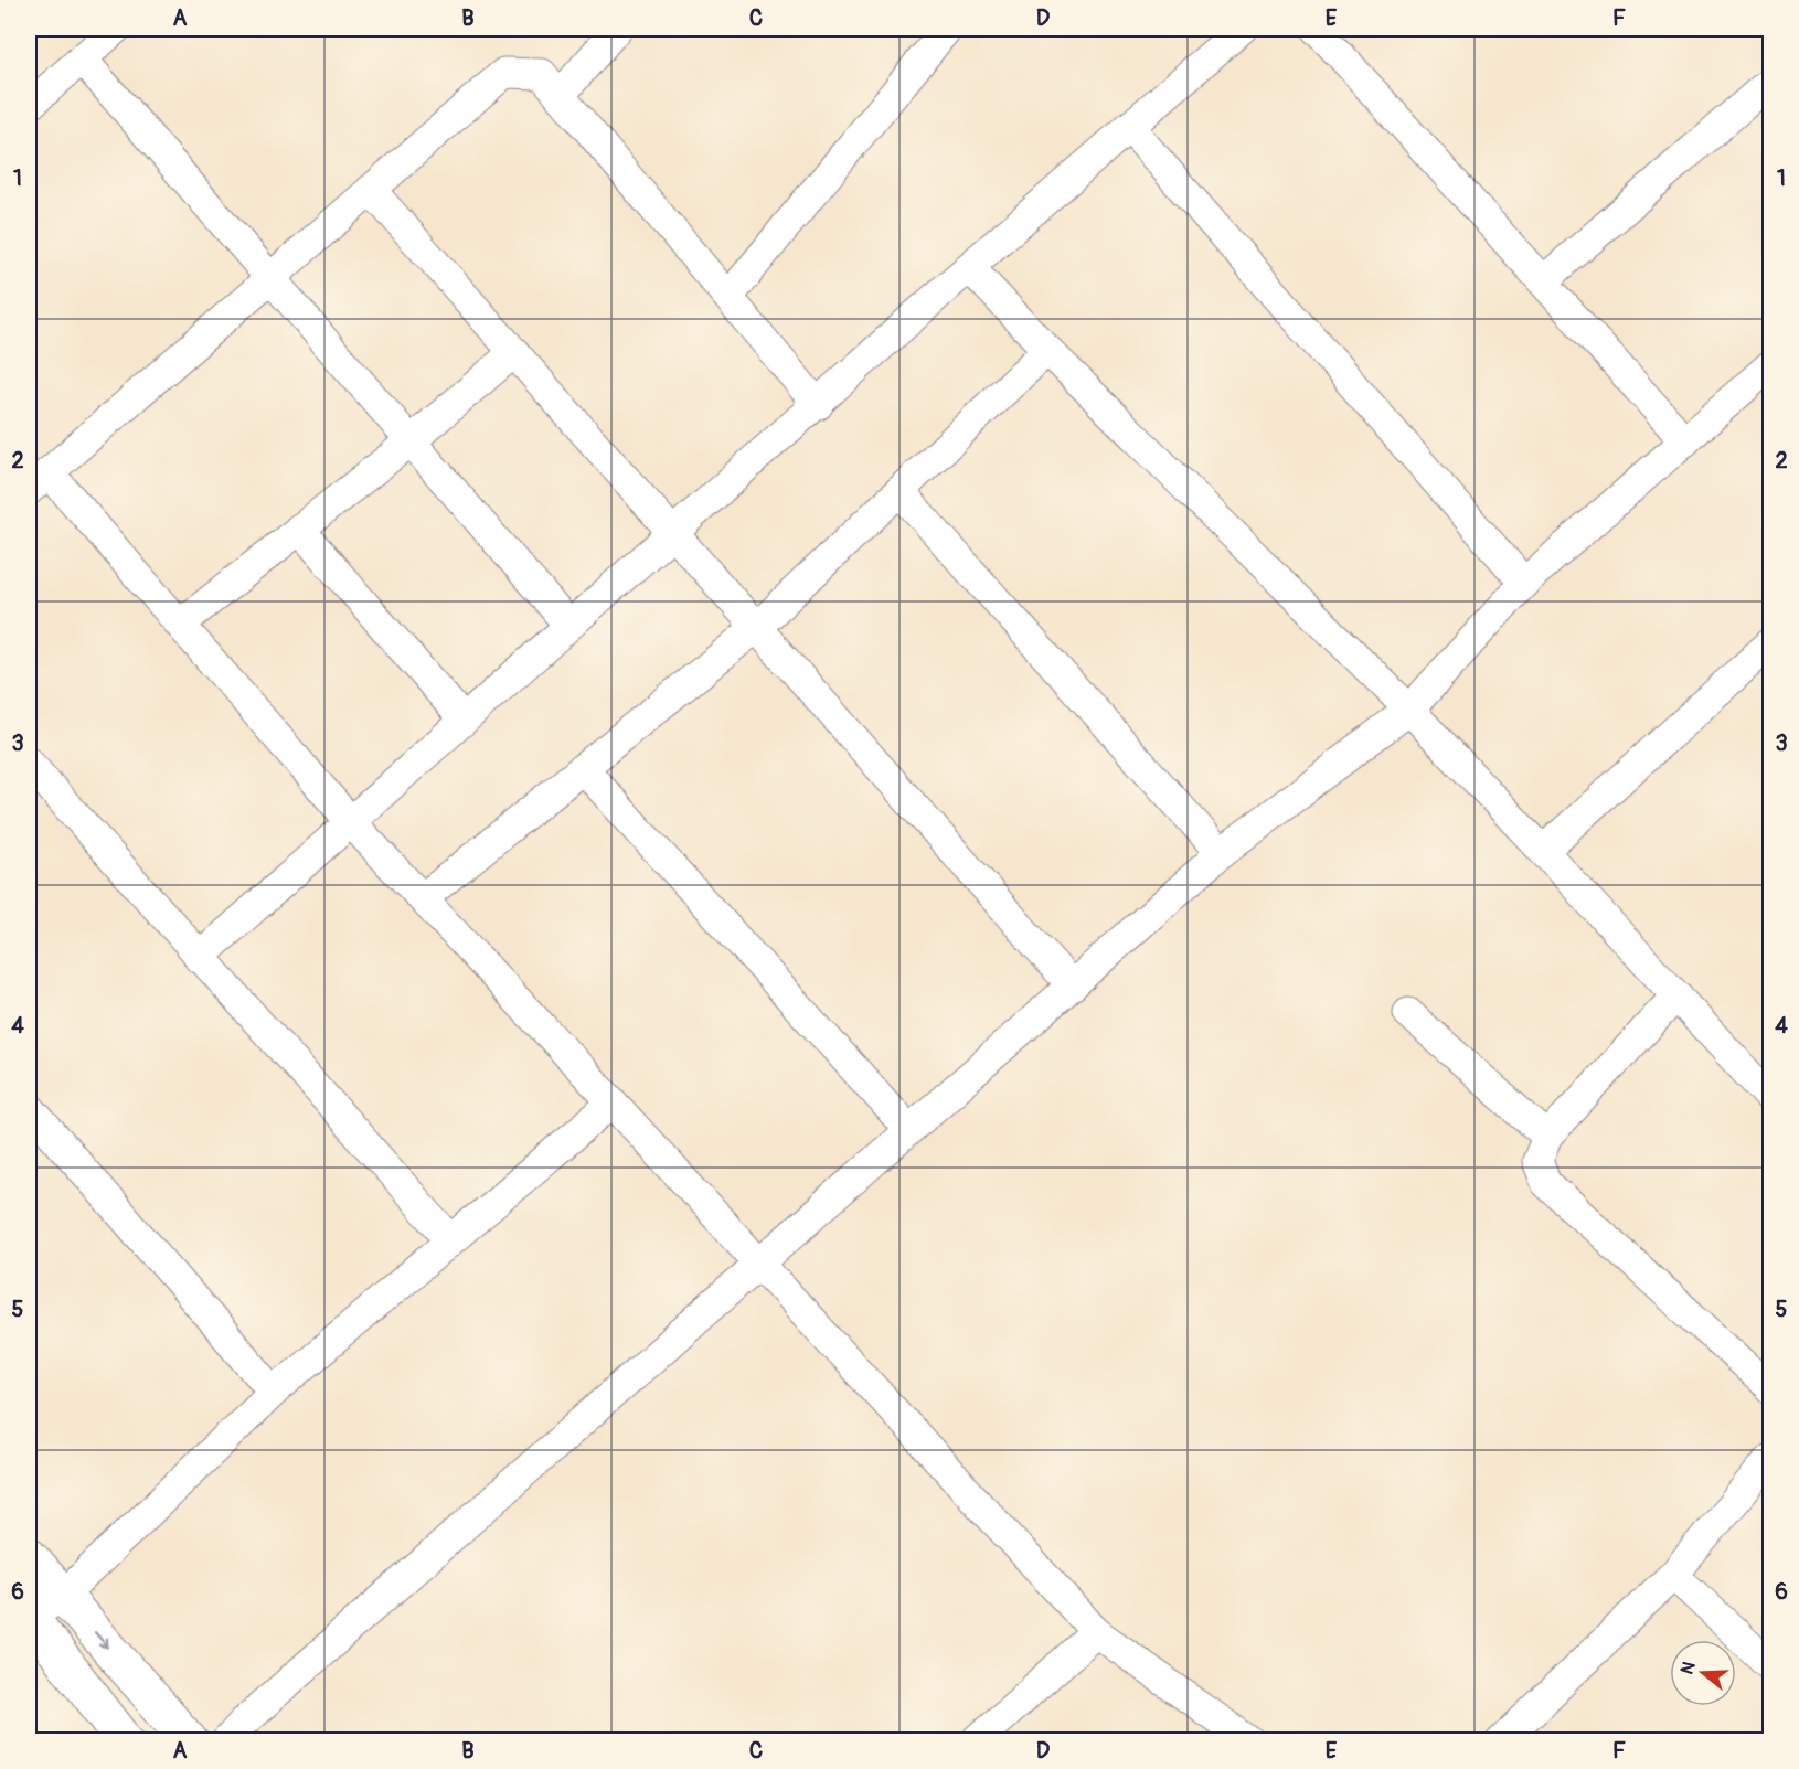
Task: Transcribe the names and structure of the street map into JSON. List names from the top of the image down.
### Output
{
  "north": "left",
  "grid": {
    "columns": [
      "A",
      "B",
      "C",
      "D",
      "E",
      "F"
    ],
    "rows": [
      "1",
      "2",
      "3",
      "4",
      "5",
      "6"
    ]
  }
}
